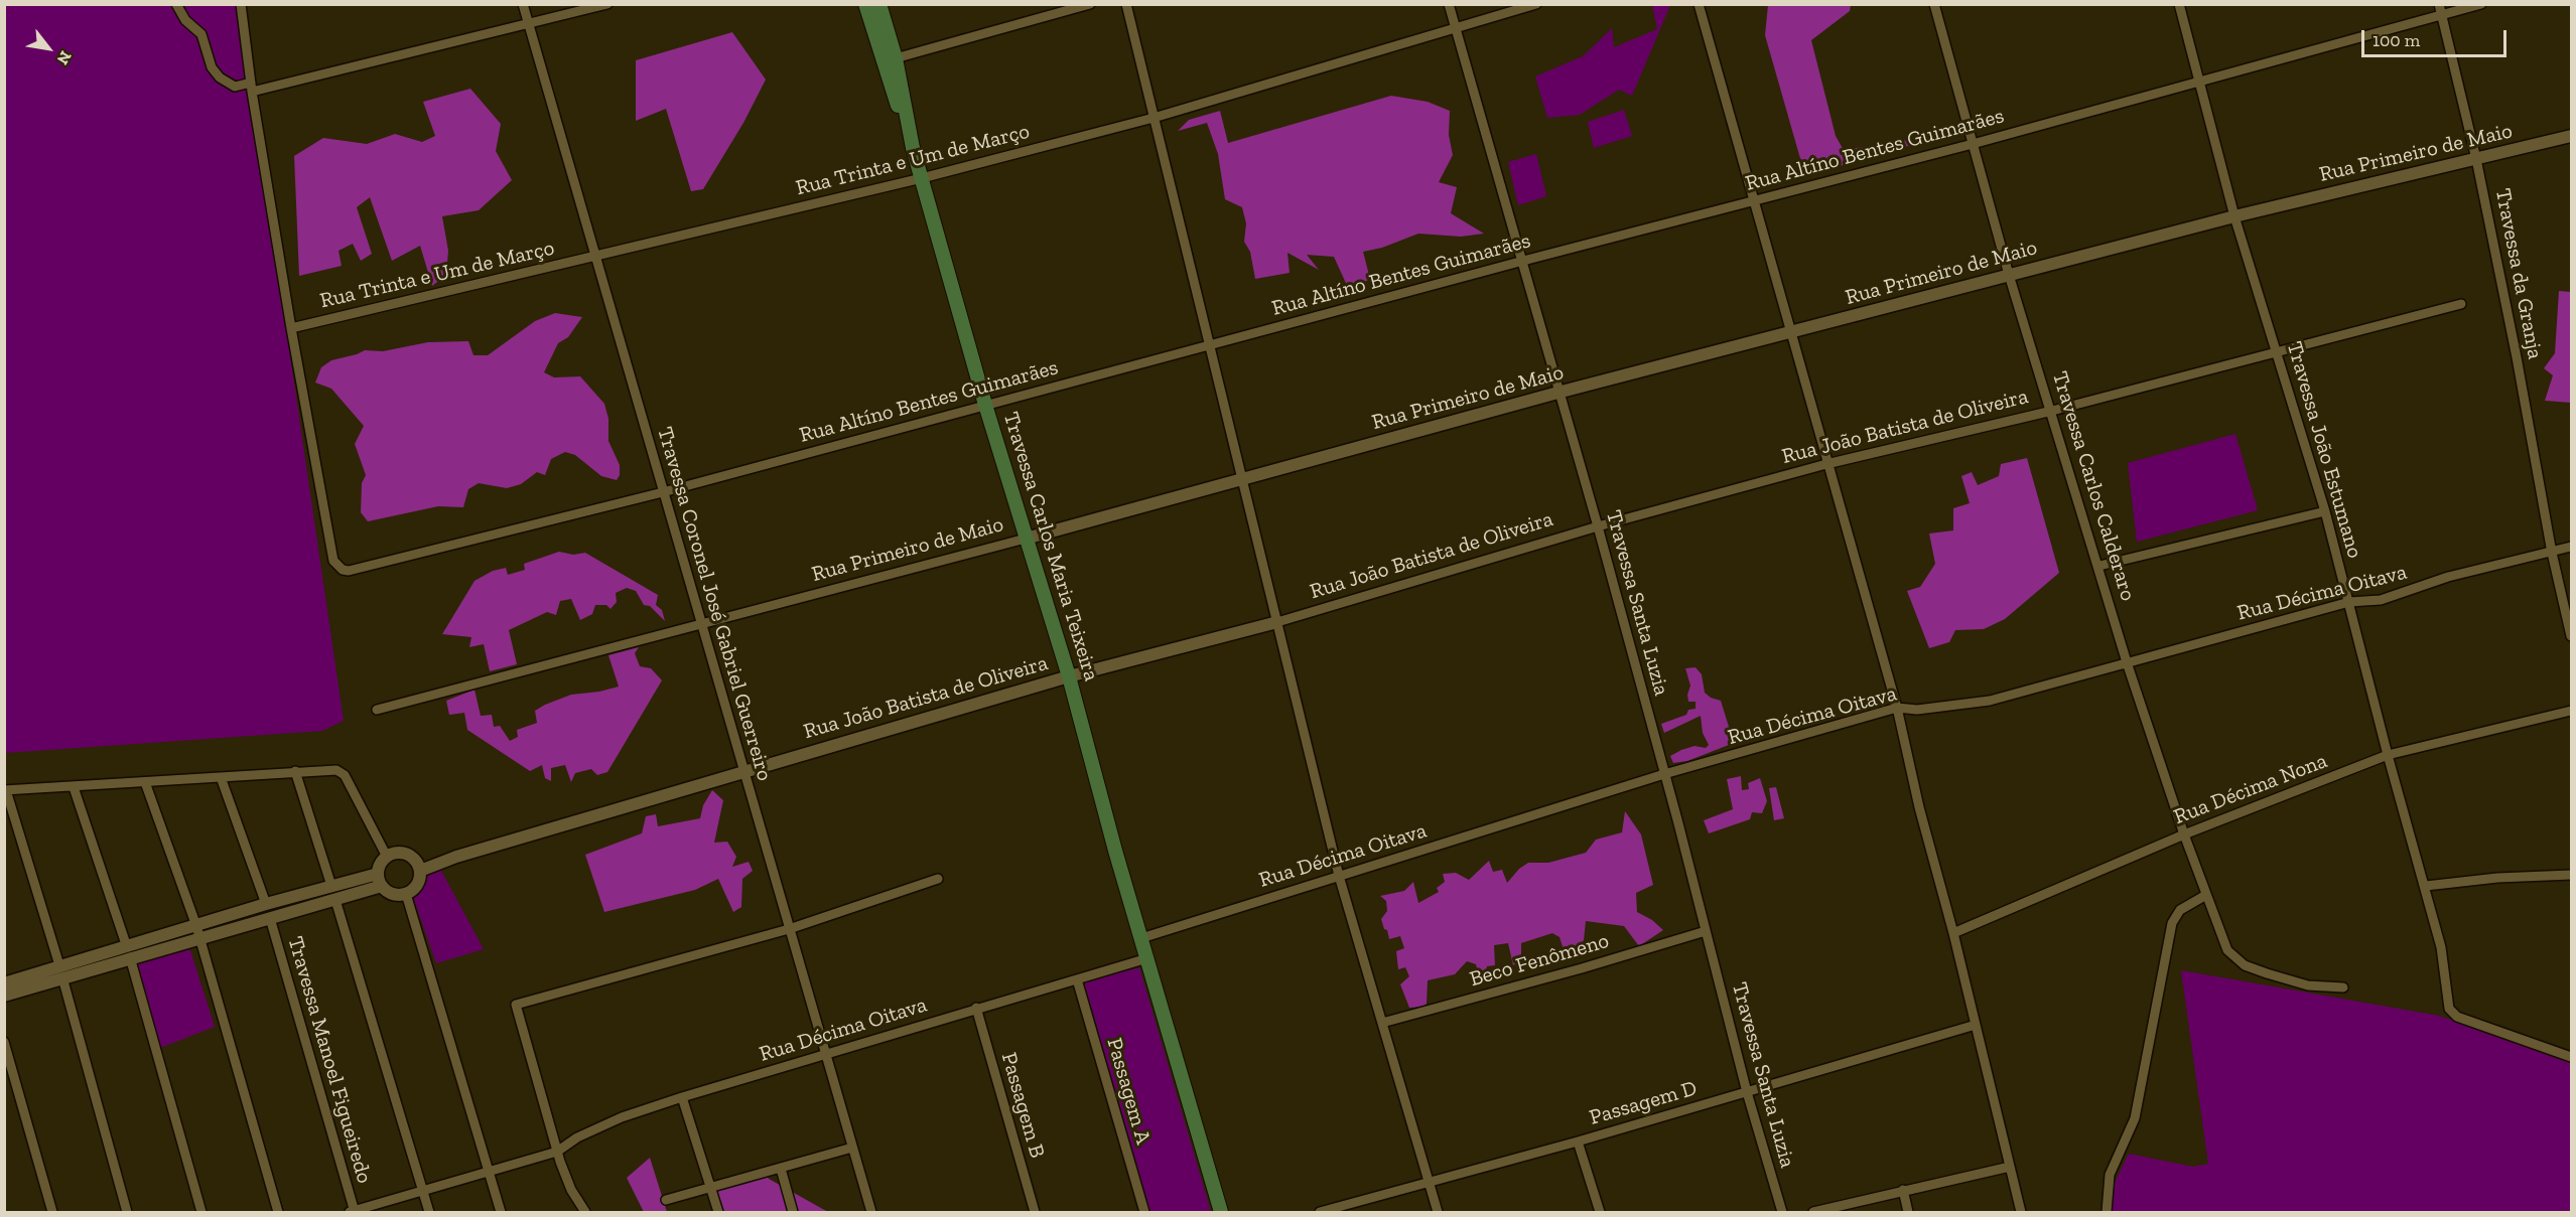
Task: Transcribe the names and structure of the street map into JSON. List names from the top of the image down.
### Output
{
  "streets": {
    "main road": ["Travessa Carlos Maria Teixeira"],
    "street": [
      "Rua Altíno Bentes Guimarães",
      "Rua Primeiro de Maio",
      "Rua Trinta e Um de Março",
      "Travessa da Granja",
      "Rua João Batista de Oliveira",
      "Travessa João Estumano",
      "Travessa Carlos Calderaro",
      "Rua Décima Oitava",
      "Travessa Santa Luzia",
      "Travessa Coronel José Gabriel Guerreiro",
      "Rua Décima Nona",
      "Beco Fenômeno",
      "Travessa Manoel Figueiredo",
      "Passagem A",
      "Passagem D",
      "Passagem B"
    ]
  },
  "crossings": [
    ["Rua Altíno Bentes Guimarães", "Rua Trinta e Um de Março"],
    ["Rua Altíno Bentes Guimarães", "Travessa da Granja"],
    ["Rua Altíno Bentes Guimarães", "Travessa João Estumano"],
    ["Rua Altíno Bentes Guimarães", "Travessa Carlos Calderaro"],
    ["Rua Altíno Bentes Guimarães", "Travessa Carlos Maria Teixeira"],
    ["Rua Altíno Bentes Guimarães", "Travessa Santa Luzia"],
    ["Rua Altíno Bentes Guimarães", "Travessa Coronel José Gabriel Guerreiro"],
    ["Rua Primeiro de Maio", "Travessa da Granja"],
    ["Rua Primeiro de Maio", "Travessa João Estumano"],
    ["Rua Primeiro de Maio", "Travessa Carlos Calderaro"],
    ["Rua Primeiro de Maio", "Travessa Carlos Maria Teixeira"],
    ["Rua Primeiro de Maio", "Travessa Santa Luzia"],
    ["Rua Primeiro de Maio", "Travessa Coronel José Gabriel Guerreiro"],
    ["Rua Trinta e Um de Março", "Travessa Carlos Maria Teixeira"],
    ["Rua Trinta e Um de Março", "Travessa Santa Luzia"],
    ["Rua Trinta e Um de Março", "Travessa Coronel José Gabriel Guerreiro"],
    ["Travessa da Granja", "Rua Décima Oitava"],
    ["Rua João Batista de Oliveira", "Travessa João Estumano"],
    ["Rua João Batista de Oliveira", "Travessa Carlos Calderaro"],
    ["Rua João Batista de Oliveira", "Travessa Carlos Maria Teixeira"],
    ["Rua João Batista de Oliveira", "Travessa Santa Luzia"],
    ["Rua João Batista de Oliveira", "Travessa Coronel José Gabriel Guerreiro"],
    ["Travessa João Estumano", "Rua Décima Oitava"],
    ["Travessa João Estumano", "Rua Décima Nona"],
    ["Travessa Carlos Calderaro", "Rua Décima Oitava"],
    ["Travessa Carlos Calderaro", "Rua Décima Nona"],
    ["Travessa Carlos Maria Teixeira", "Rua Décima Oitava"],
    ["Rua Décima Oitava", "Travessa Santa Luzia"],
    ["Rua Décima Oitava", "Travessa Coronel José Gabriel Guerreiro"],
    ["Rua Décima Oitava", "Travessa Manoel Figueiredo"],
    ["Rua Décima Oitava", "Passagem A"],
    ["Rua Décima Oitava", "Passagem B"],
    ["Travessa Santa Luzia", "Beco Fenômeno"],
    ["Travessa Santa Luzia", "Passagem D"]
  ],
  "scale_bar": "100 m",
  "north": "bottom right"
}
